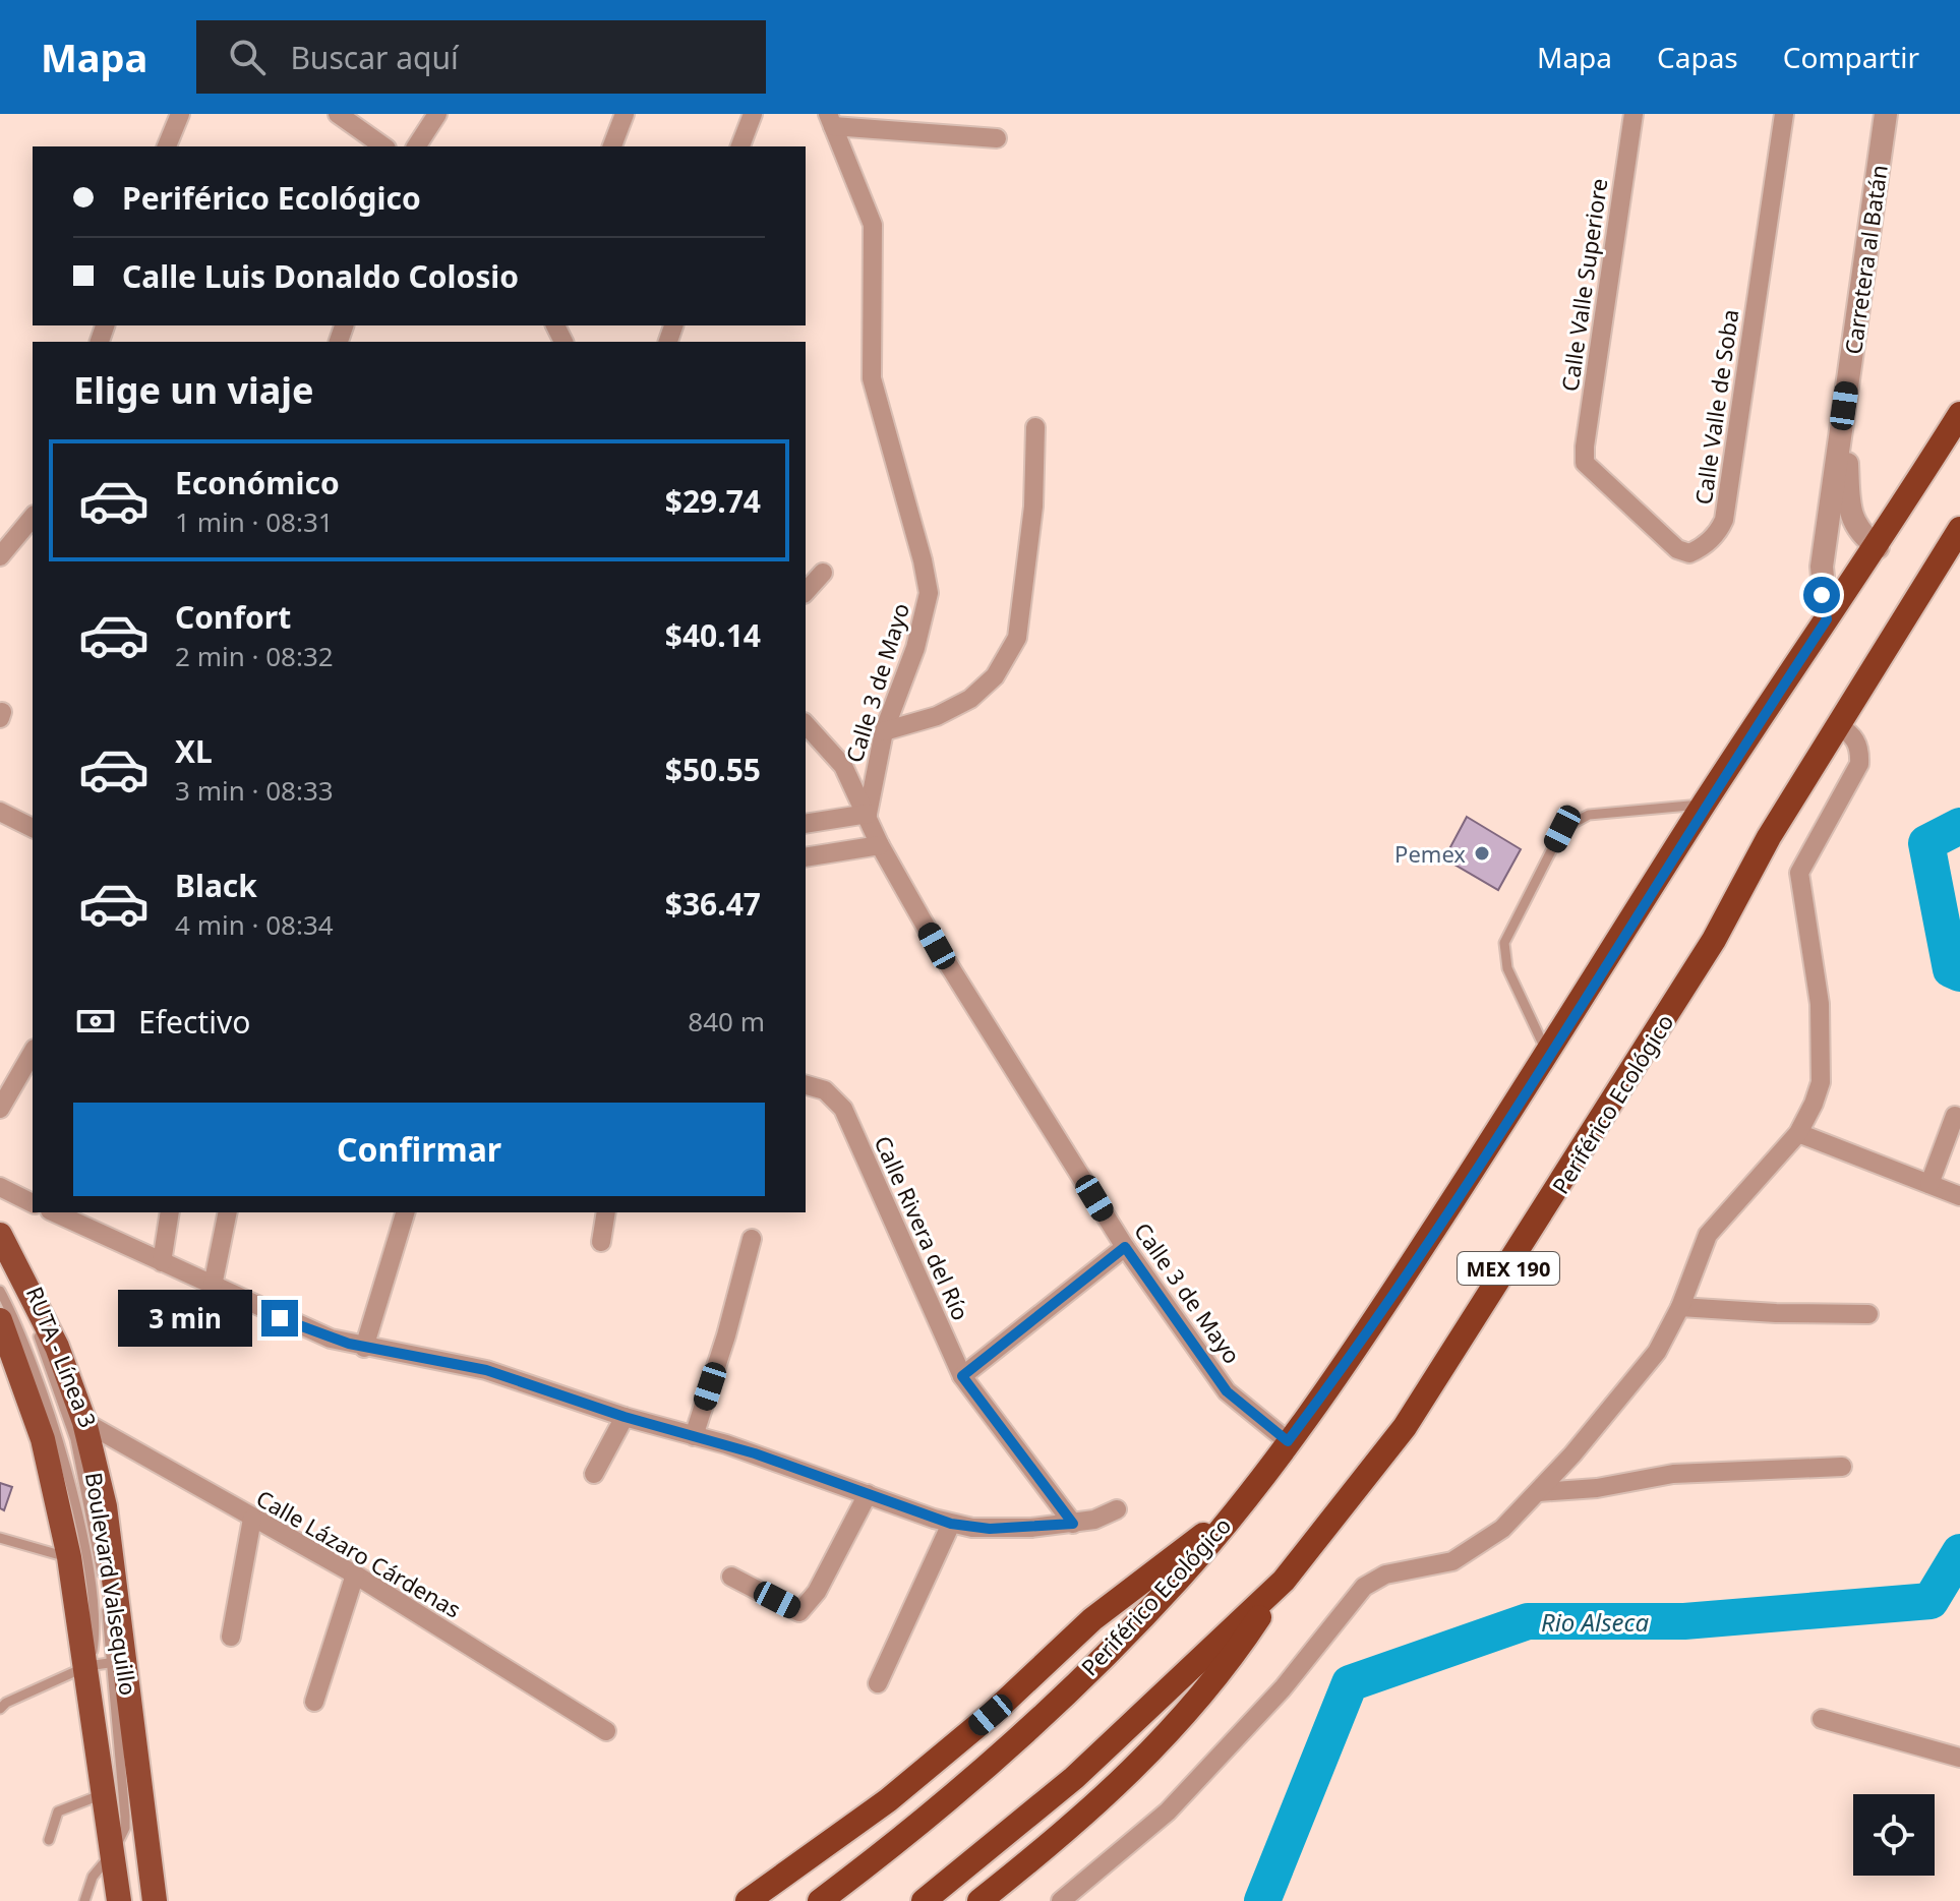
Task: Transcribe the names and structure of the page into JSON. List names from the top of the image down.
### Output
{
  "streets": {
    "highway": ["Periférico Ecológico", "MEX 190"],
    "main road": ["Boulevard Valsequillo"],
    "street": [
      "Carretera al Batán",
      "Calle Valle Superiore",
      "Calle Valle de Soba",
      "Calle 3 de Mayo",
      "Calle Rivera del Río",
      "Calle Lázaro Cárdenas"
    ],
    "lane": ["RUTA - Línea 3"]
  },
  "crossings": [
    ["Carretera al Batán", "Periférico Ecológico"],
    ["Calle Valle Superiore", "Calle Valle de Soba"],
    ["Calle 3 de Mayo", "Periférico Ecológico"],
    ["RUTA - Línea 3", "Boulevard Valsequillo"],
    ["Calle Lázaro Cárdenas", "Boulevard Valsequillo"]
  ],
  "water": ["Rio Alseca"],
  "places": ["Pemex"],
  "page": {
    "header": "Mapa",
    "search": "Buscar aquí",
    "nav": ["Mapa", "Capas", "Compartir"],
    "banner": ["Periférico Ecológico", "Calle Luis Donaldo Colosio"],
    "heading": "Elige un viaje",
    "list": [
      {
        "name": "Económico",
        "note": "1 min · 08:31",
        "value": "$29.74"
      },
      {
        "name": "Confort",
        "note": "2 min · 08:32",
        "value": "$40.14"
      },
      {
        "name": "XL",
        "note": "3 min · 08:33",
        "value": "$50.55"
      },
      {
        "name": "Black",
        "note": "4 min · 08:34",
        "value": "$36.47"
      }
    ],
    "pay": ["Efectivo", "840 m"],
    "buttons": "Confirmar",
    "bubble": "3 min"
  }
}
